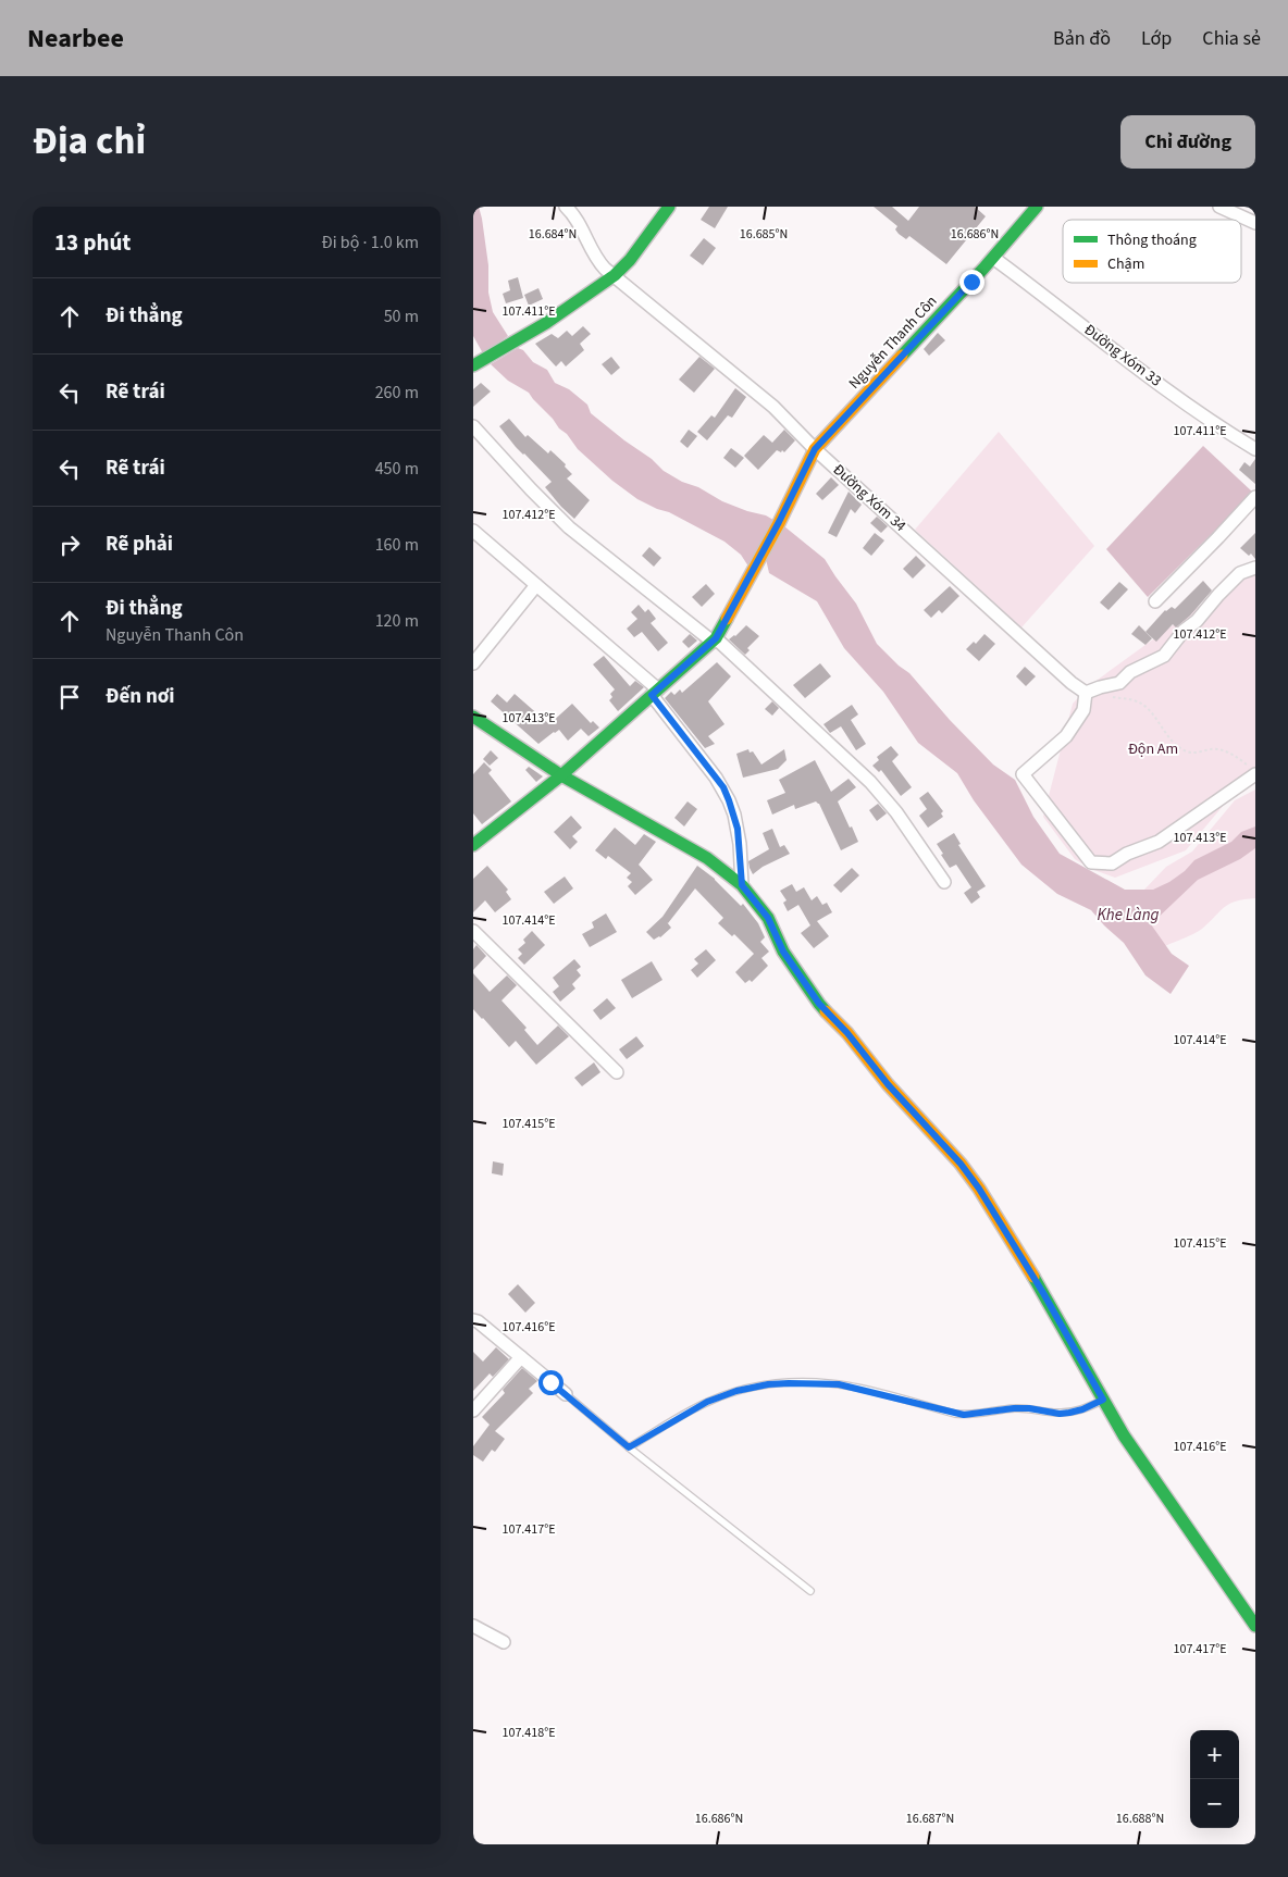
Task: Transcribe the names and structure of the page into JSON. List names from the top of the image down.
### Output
{
  "streets": {
    "street": ["Nguyễn Thanh Côn", "Đường Xóm 33", "Đường Xóm 34"]
  },
  "crossings": [
    ["Nguyễn Thanh Côn", "Đường Xóm 33"],
    ["Nguyễn Thanh Côn", "Đường Xóm 34"]
  ],
  "water": ["Khe Làng"],
  "parks": ["Độn Am"],
  "legend": ["Thông thoáng", "Chậm"],
  "page": {
    "header": "Nearbee",
    "nav": ["Bản đồ", "Lớp", "Chia sẻ"],
    "title": "Địa chỉ",
    "buttons": "Chỉ đường",
    "heading": ["13 phút", "Đi bộ · 1.0 km"],
    "list": [
      ["Đi thẳng", "50 m"],
      ["Rẽ trái", "260 m"],
      ["Rẽ trái", "450 m"],
      ["Rẽ phải", "160 m"],
      ["Đi thẳng", "Nguyễn Thanh Côn", "120 m"],
      "Đến nơi"
    ],
    "map_buttons": ["+", "−"]
  },
  "coordinates": [
    "16.684°N",
    "16.685°N",
    "16.686°N",
    "107.411°E",
    "107.412°E",
    "107.413°E",
    "107.414°E",
    "107.415°E",
    "107.416°E",
    "107.417°E",
    "107.418°E",
    "16.687°N",
    "16.688°N"
  ]
}
